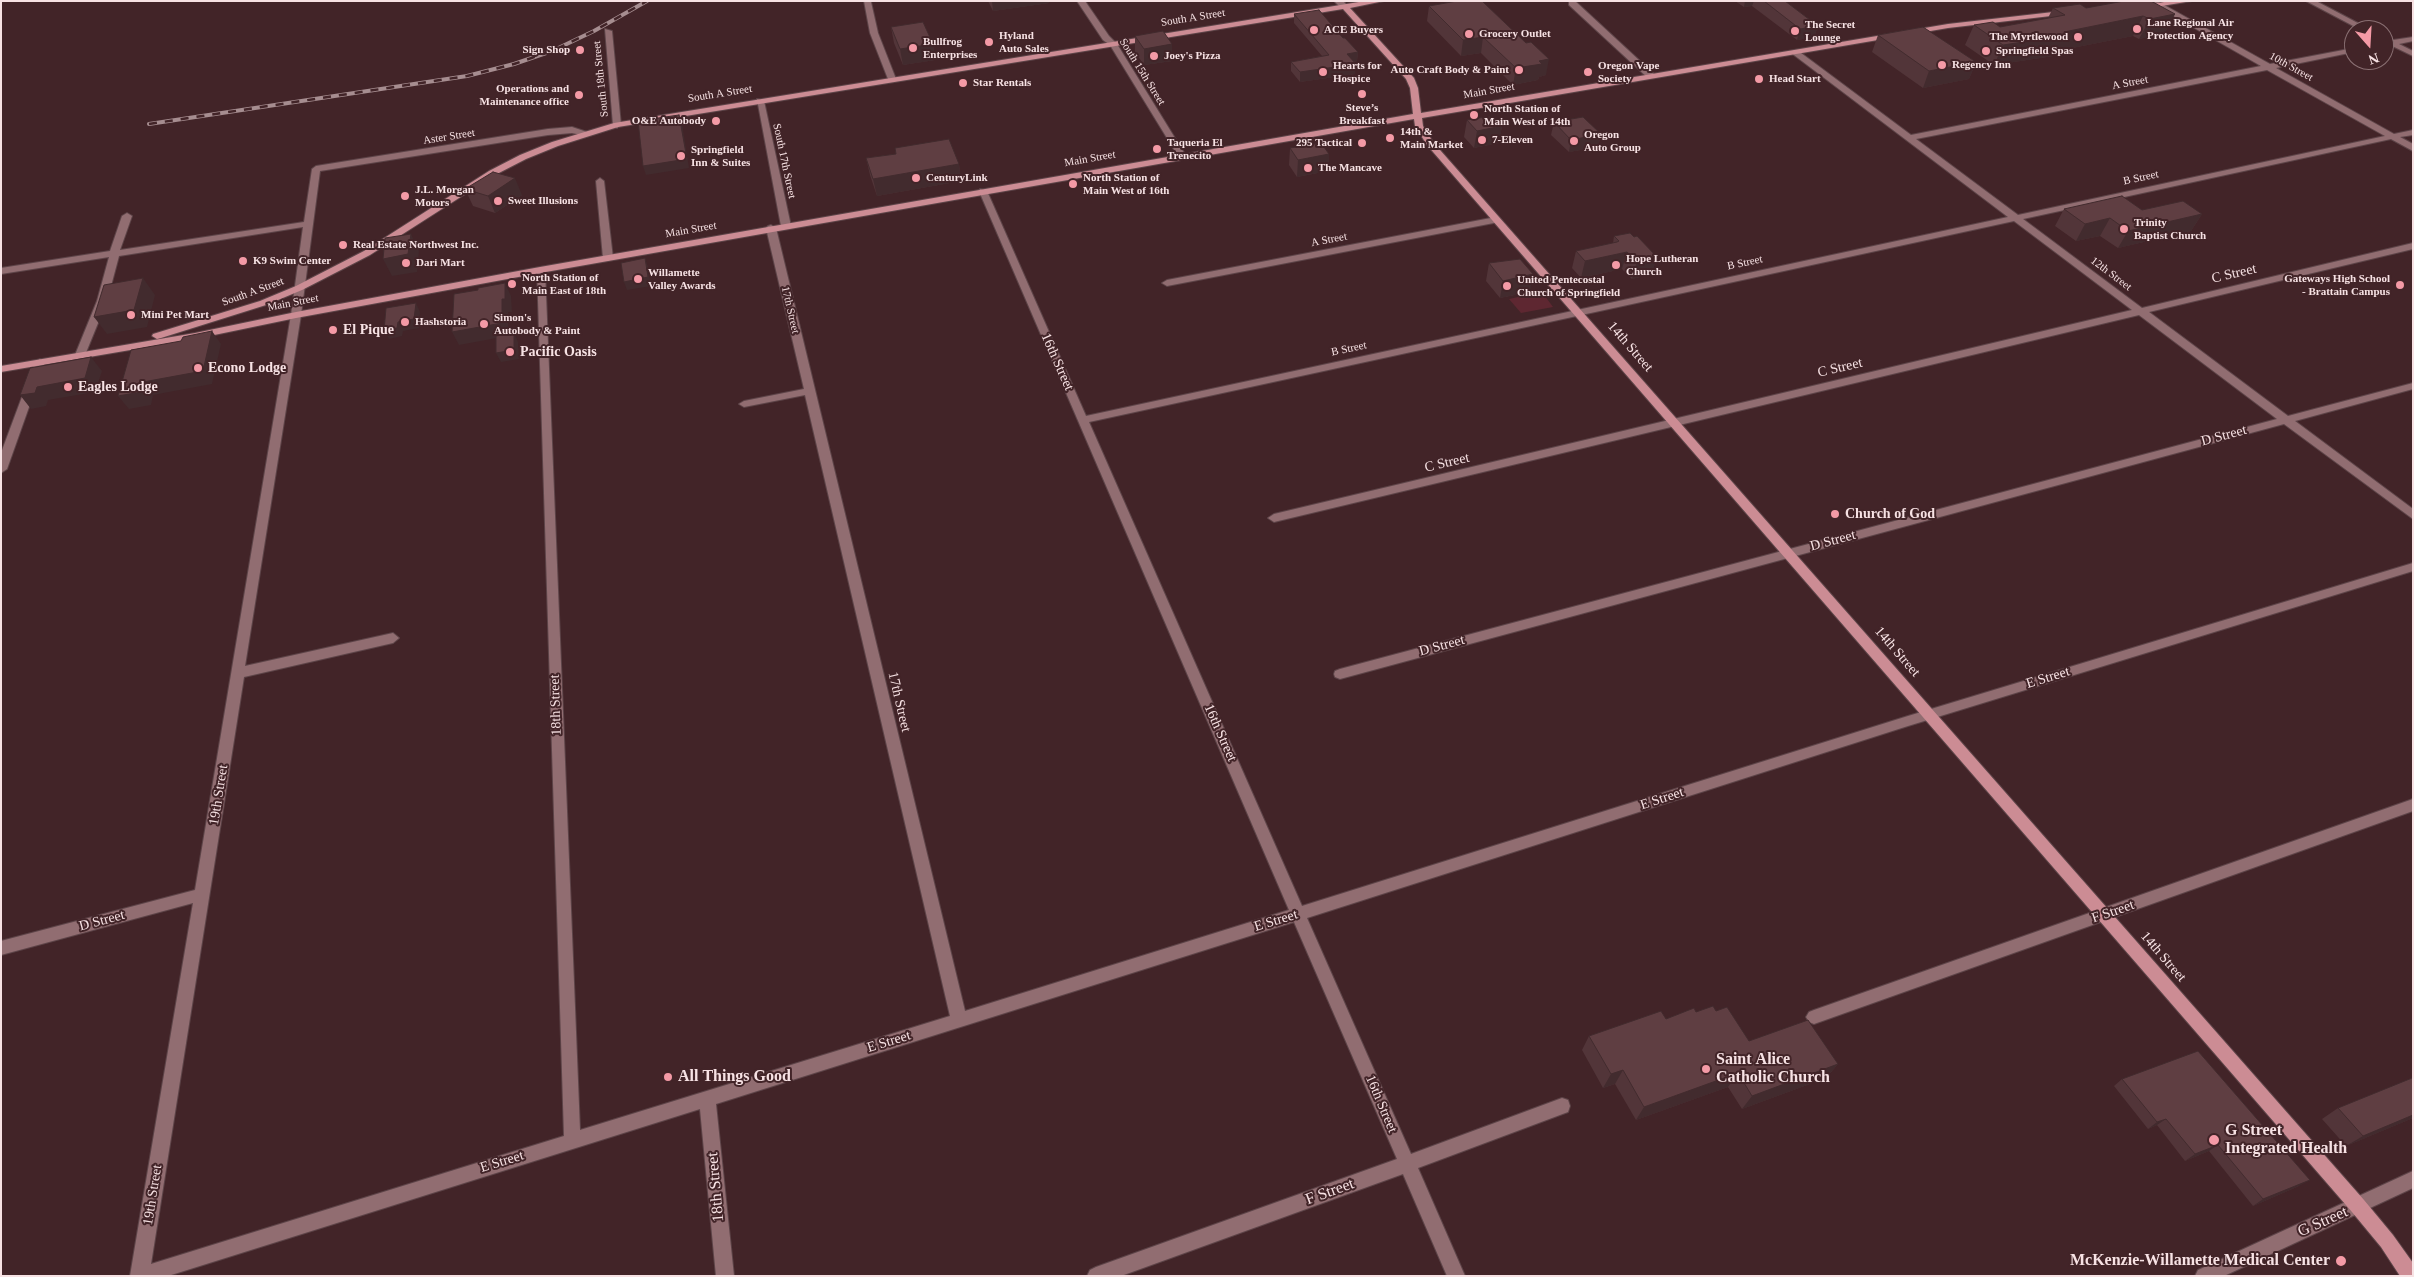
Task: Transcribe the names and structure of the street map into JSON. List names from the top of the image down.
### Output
{
  "streets": {
    "main road": ["South A Street", "Main Street", "14th Street"],
    "street": [
      "10th Street",
      "South 15th Street",
      "South 18th Street",
      "A Street",
      "Aster Street",
      "South 17th Street",
      "B Street",
      "12th Street",
      "C Street",
      "17th Street",
      "16th Street",
      "D Street",
      "E Street",
      "18th Street",
      "19th Street",
      "F Street",
      "G Street"
    ]
  },
  "crossings": [
    ["South A Street", "South 15th Street"],
    ["South A Street", "South 18th Street"],
    ["South A Street", "Main Street"],
    ["South A Street", "Aster Street"],
    ["South A Street", "South 17th Street"],
    ["South A Street", "14th Street"],
    ["South A Street", "19th Street"],
    ["10th Street", "A Street"],
    ["10th Street", "B Street"],
    ["South 15th Street", "Main Street"],
    ["A Street", "12th Street"],
    ["A Street", "14th Street"],
    ["Main Street", "South 17th Street"],
    ["Main Street", "12th Street"],
    ["Main Street", "17th Street"],
    ["Main Street", "14th Street"],
    ["Main Street", "16th Street"],
    ["Main Street", "18th Street"],
    ["Main Street", "19th Street"],
    ["Aster Street", "19th Street"],
    ["B Street", "12th Street"],
    ["B Street", "14th Street"],
    ["B Street", "16th Street"],
    ["12th Street", "C Street"],
    ["12th Street", "D Street"],
    ["C Street", "14th Street"],
    ["17th Street", "E Street"],
    ["14th Street", "D Street"],
    ["14th Street", "E Street"],
    ["14th Street", "F Street"],
    ["14th Street", "G Street"],
    ["16th Street", "E Street"],
    ["16th Street", "F Street"],
    ["D Street", "19th Street"],
    ["E Street", "18th Street"],
    ["E Street", "19th Street"]
  ],
  "places": [
    "Lane Regional Air Protection Agency",
    "ACE Buyers",
    "The Secret Lounge",
    "Grocery Outlet",
    "The Myrtlewood",
    "Hyland Auto Sales",
    "Bullfrog Enterprises",
    "Sign Shop",
    "Springfield Spas",
    "Joey's Pizza",
    "Regency Inn",
    "Auto Craft Body & Paint",
    "Hearts for Hospice",
    "Oregon Vape Society",
    "Head Start",
    "Star Rentals",
    "Steve’s Breakfast",
    "Operations and Maintenance office",
    "North Station of Main West of 14th",
    "O&E Autobody",
    "14th & Main Market",
    "7-Eleven",
    "Oregon Auto Group",
    "295 Tactical",
    "Taqueria El Trenecito",
    "Springfield Inn & Suites",
    "The Mancave",
    "CenturyLink",
    "North Station of Main West of 16th",
    "J.L. Morgan Motors",
    "Sweet Illusions",
    "Trinity Baptist Church",
    "Real Estate Northwest Inc.",
    "K9 Swim Center",
    "Dari Mart",
    "Hope Lutheran Church",
    "Willamette Valley Awards",
    "North Station of Main East of 18th",
    "Gateways High School - Brattain Campus",
    "United Pentecostal Church of Springfield",
    "Mini Pet Mart",
    "Hashstoria",
    "Simon's Autobody & Paint",
    "El Pique",
    "Pacific Oasis",
    "Econo Lodge",
    "Eagles Lodge",
    "Church of God",
    "Saint Alice Catholic Church",
    "All Things Good",
    "G Street Integrated Health",
    "McKenzie-Willamette Medical Center"
  ],
  "north": "bottom"
}
